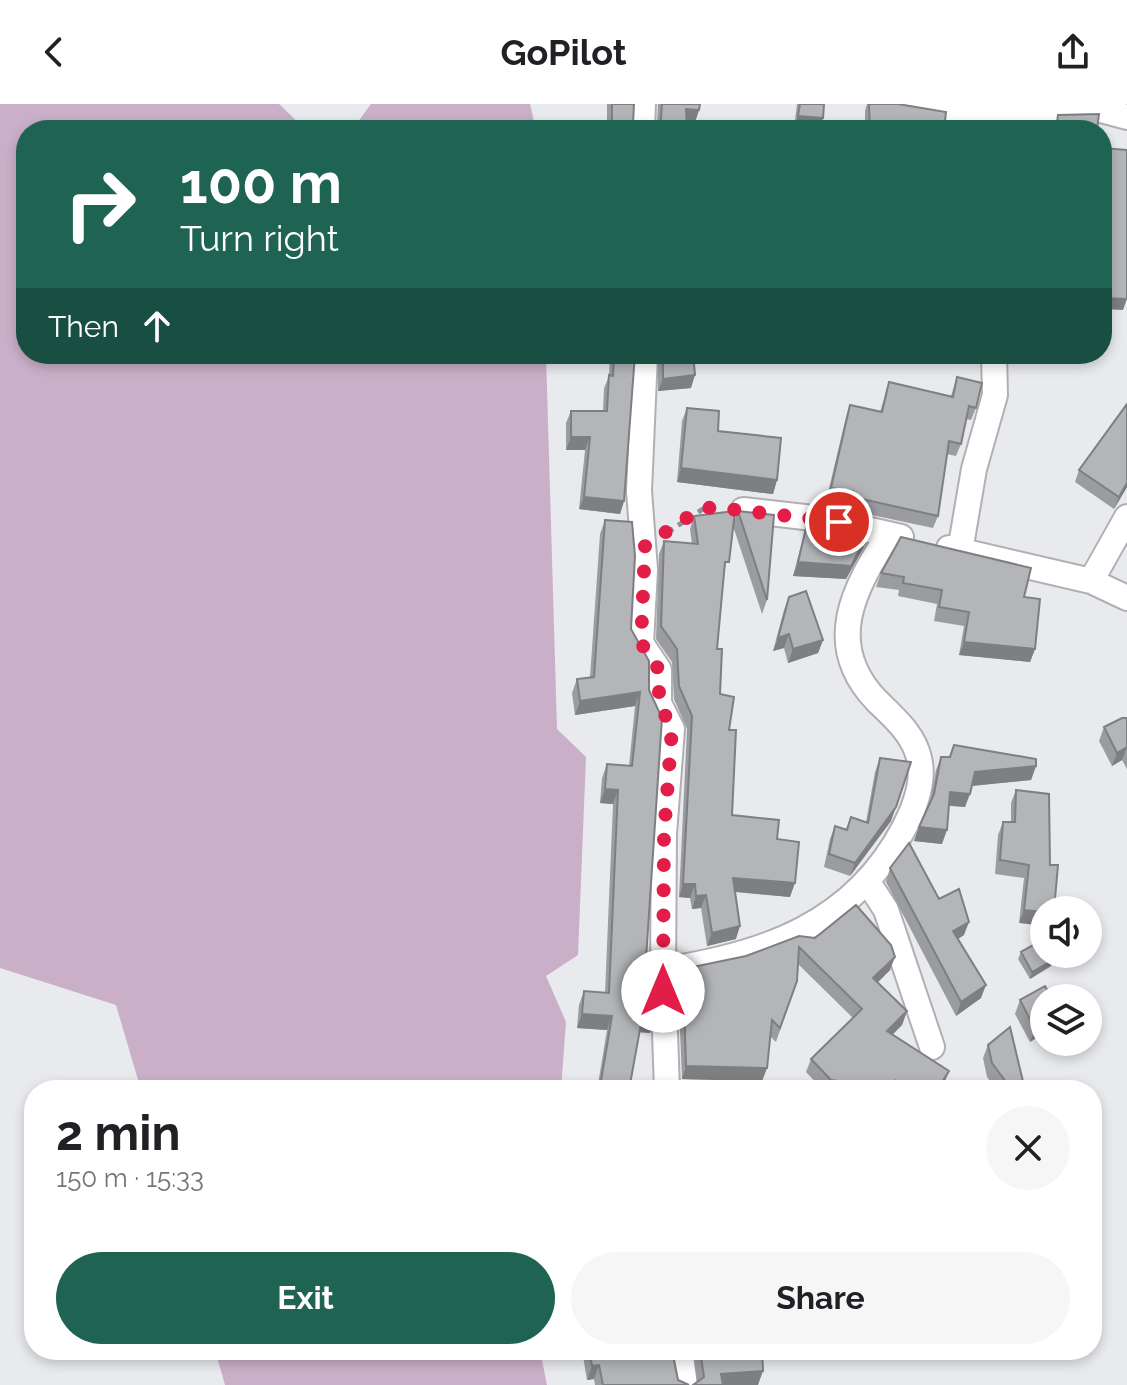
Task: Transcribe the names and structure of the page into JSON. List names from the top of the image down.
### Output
{
  "page": {
    "header": "GoPilot",
    "turn": ["100 m", "Turn right"],
    "then": "Then",
    "heading": ["2 min", "150 m · 15:33"],
    "buttons": ["Exit", "Share"]
  }
}
